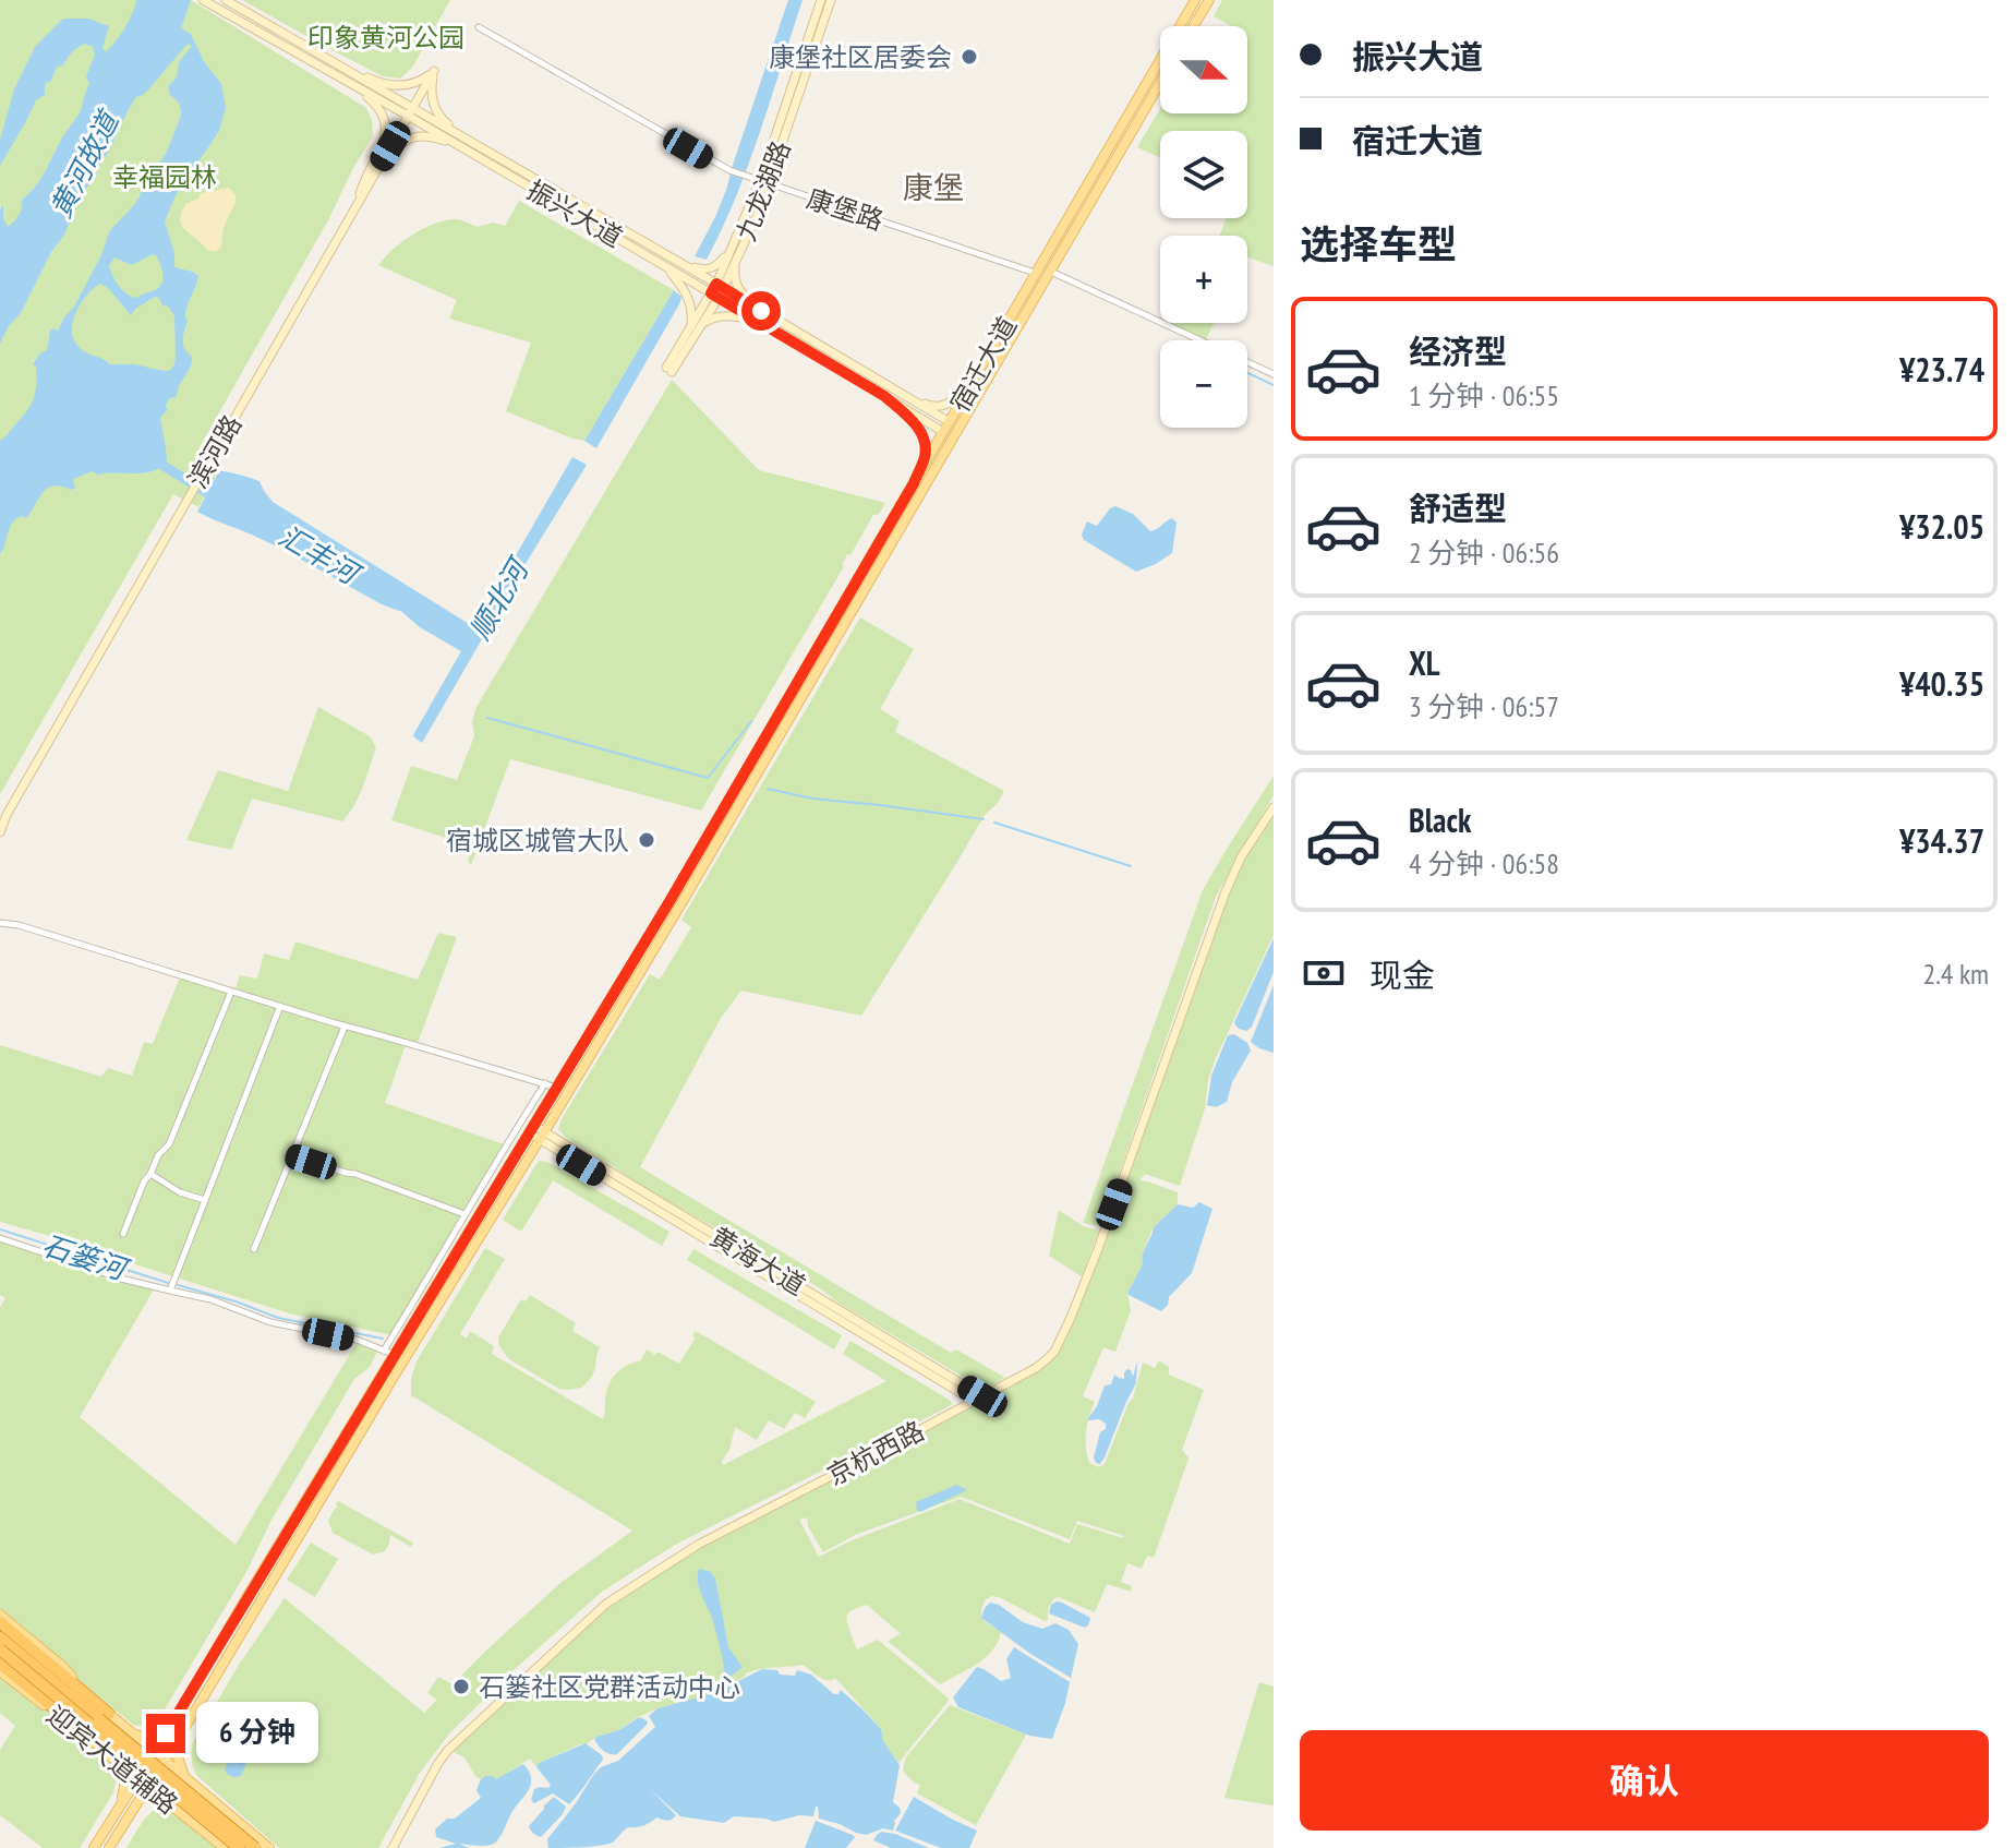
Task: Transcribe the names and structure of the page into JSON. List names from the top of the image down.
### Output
{
  "streets": {
    "main road": [
      "九龙湖路",
      "振兴大道",
      "宿迁大道",
      "滨河路",
      "黄海大道",
      "京杭西路",
      "迎宾大道辅路"
    ],
    "street": ["康堡路"]
  },
  "crossings": [
    ["九龙湖路", "康堡路"],
    ["九龙湖路", "振兴大道"],
    ["康堡路", "宿迁大道"],
    ["振兴大道", "宿迁大道"],
    ["振兴大道", "滨河路"],
    ["宿迁大道", "黄海大道"],
    ["宿迁大道", "迎宾大道辅路"],
    ["黄海大道", "京杭西路"]
  ],
  "districts": ["康堡"],
  "water": [
    "黄河故道",
    "汇丰河",
    "顺北河",
    "石篓河"
  ],
  "parks": ["印象黄河公园", "幸福园林"],
  "places": ["康堡社区居委会", "宿城区城管大队", "石篓社区党群活动中心"],
  "north": "right",
  "page": {
    "banner": ["振兴大道", "宿迁大道"],
    "map_buttons": ["+", "−"],
    "heading": "选择车型",
    "list": [
      {
        "name": "经济型",
        "note": "1 分钟 · 06:55",
        "value": "¥23.74"
      },
      {
        "name": "舒适型",
        "note": "2 分钟 · 06:56",
        "value": "¥32.05"
      },
      {
        "name": "XL",
        "note": "3 分钟 · 06:57",
        "value": "¥40.35"
      },
      {
        "name": "Black",
        "note": "4 分钟 · 06:58",
        "value": "¥34.37"
      }
    ],
    "pay": ["现金", "2.4 km"],
    "bubble": "6 分钟",
    "buttons": "确认"
  }
}
